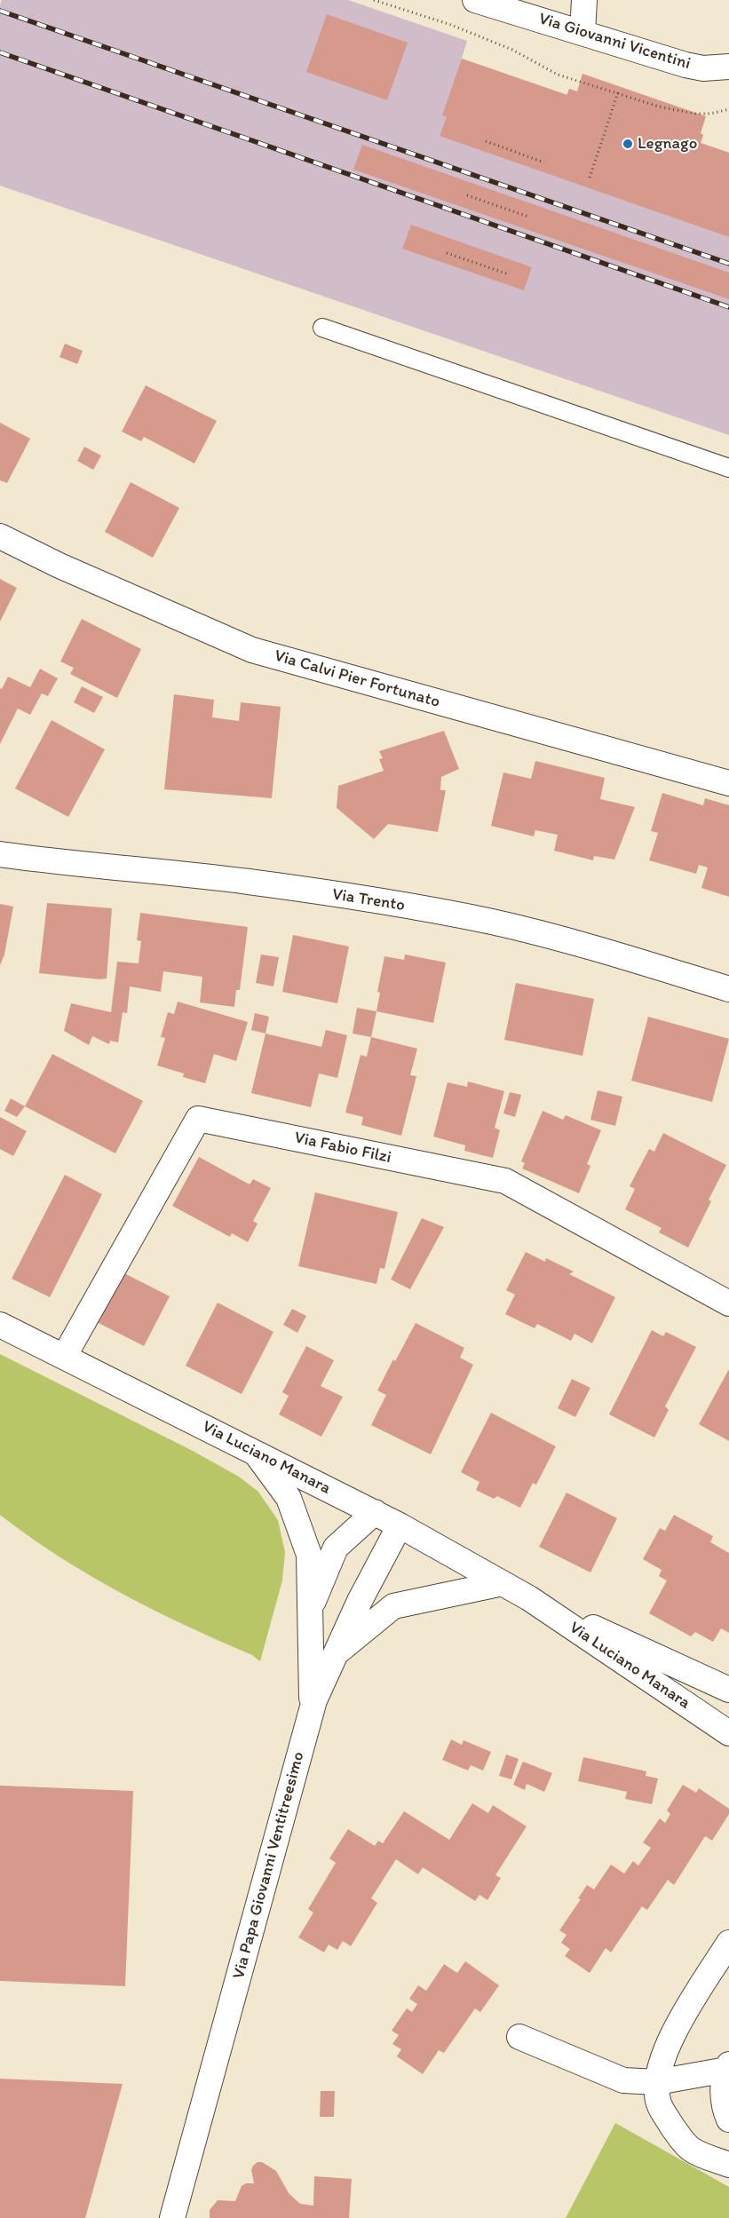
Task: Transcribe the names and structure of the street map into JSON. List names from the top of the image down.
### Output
{
  "streets": {
    "street": [
      "Via Giovanni Vicentini",
      "Via Calvi Pier Fortunato",
      "Via Trento",
      "Via Fabio Filzi",
      "Via Luciano Manara",
      "Via Papa Giovanni Ventitreesimo"
    ]
  },
  "crossings": [
    ["Via Fabio Filzi", "Via Luciano Manara"],
    ["Via Luciano Manara", "Via Papa Giovanni Ventitreesimo"]
  ],
  "places": ["Legnago"]
}
